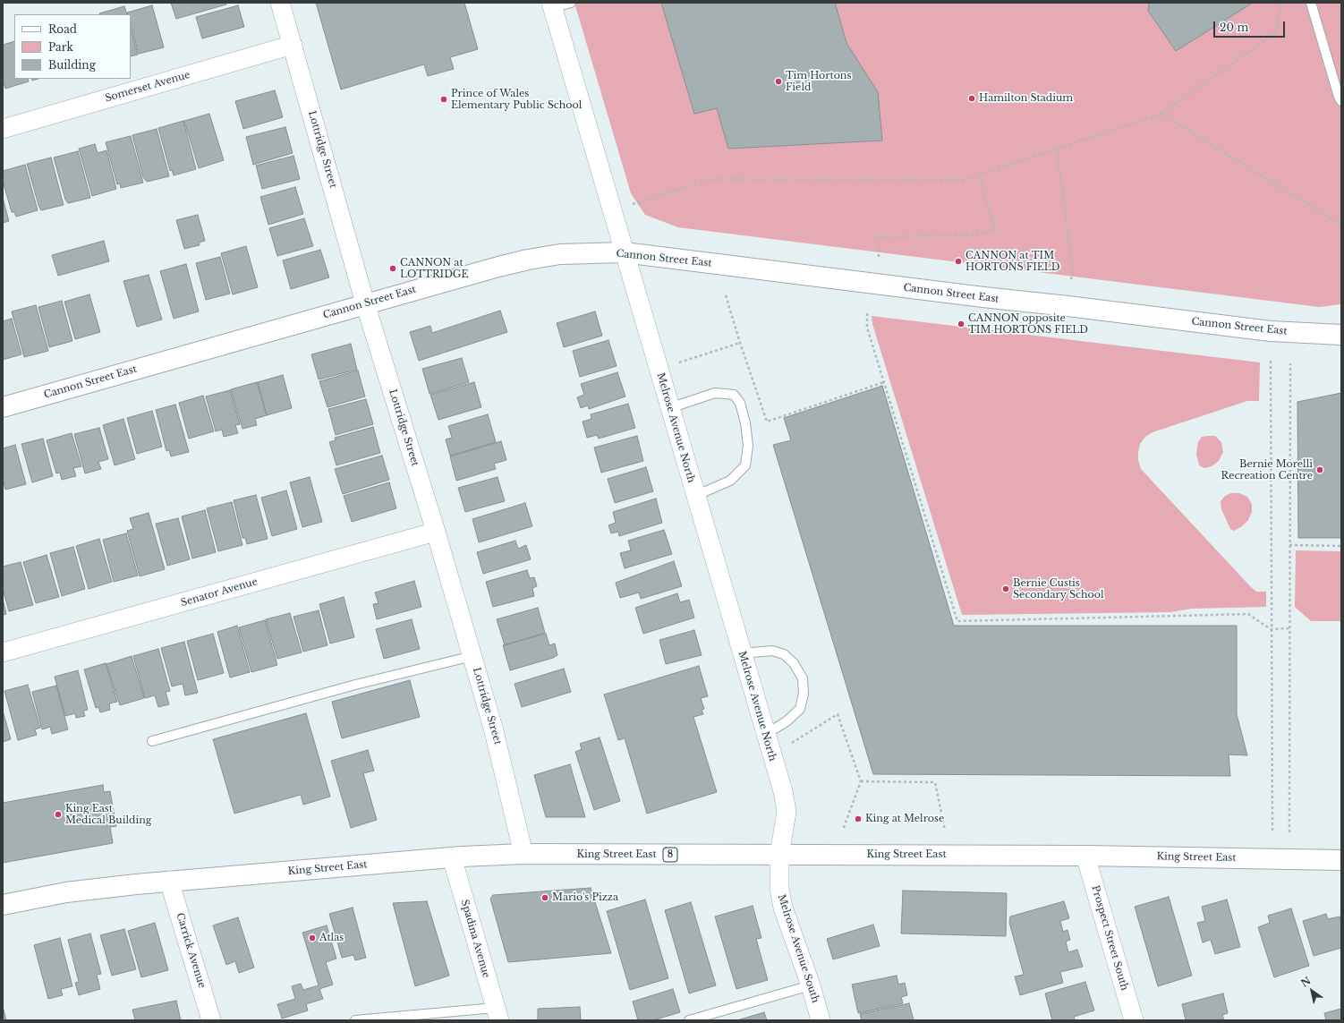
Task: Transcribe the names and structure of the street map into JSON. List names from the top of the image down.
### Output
{
  "streets": {
    "main road": ["Cannon Street East", "King Street East", "8"],
    "street": [
      "Somerset Avenue",
      "Lottridge Street",
      "Melrose Avenue North",
      "Senator Avenue",
      "Prospect Street South",
      "Spadina Avenue",
      "Melrose Avenue South",
      "Carrick Avenue"
    ]
  },
  "crossings": [
    ["Somerset Avenue", "Lottridge Street"],
    ["Lottridge Street", "Cannon Street East"],
    ["Lottridge Street", "Senator Avenue"],
    ["Lottridge Street", "King Street East"],
    ["Cannon Street East", "Melrose Avenue North"],
    ["Melrose Avenue North", "King Street East"],
    ["Melrose Avenue North", "Melrose Avenue South"],
    ["King Street East", "Prospect Street South"],
    ["King Street East", "Spadina Avenue"],
    ["King Street East", "Melrose Avenue South"],
    ["King Street East", "Carrick Avenue"]
  ],
  "places": [
    "Tim Hortons Field",
    "Hamilton Stadium",
    "Prince of Wales Elementary Public School",
    "CANNON at TIM HORTONS FIELD",
    "CANNON at LOTTRIDGE",
    "CANNON opposite TIM HORTONS FIELD",
    "Bernie Morelli Recreation Centre",
    "Bernie Custis Secondary School",
    "King East Medical Building",
    "King at Melrose",
    "Mario's Pizza",
    "Atlas"
  ],
  "legend": ["Road", "Park", "Building"],
  "scale_bar": "20 m",
  "north": "top left"
}
